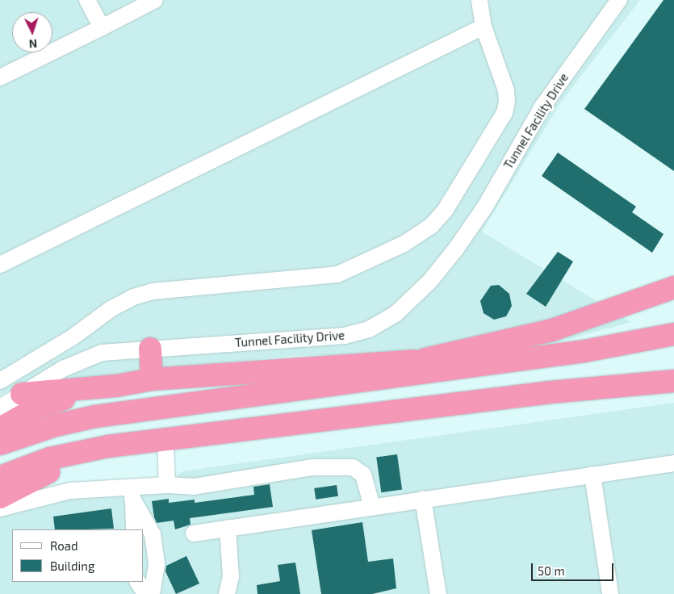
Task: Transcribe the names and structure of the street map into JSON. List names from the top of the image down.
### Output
{
  "streets": {
    "street": ["Tunnel Facility Drive"]
  },
  "legend": ["Road", "Building"],
  "scale_bar": "50 m",
  "north": "bottom"
}
